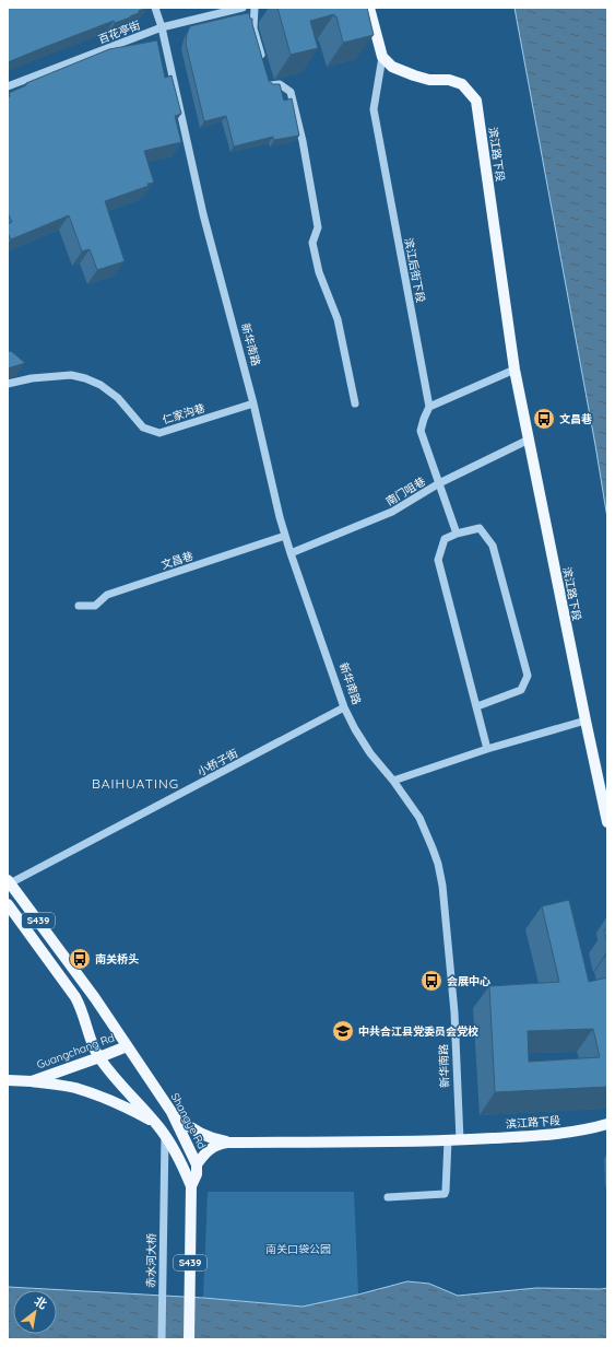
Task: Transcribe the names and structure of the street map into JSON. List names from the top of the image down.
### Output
{
  "streets": {
    "main road": [
      "滨江路下段",
      "S439",
      "Guangchang Rd",
      "Shangye Rd"
    ],
    "street": [
      "百花亭街",
      "滨江后街下段",
      "新华南路",
      "仁家沟巷",
      "南门咀巷",
      "文昌巷",
      "小桥子街",
      "赤水河大桥"
    ]
  },
  "crossings": [
    ["百花亭街", "新华南路"],
    ["滨江路下段", "滨江后街下段"],
    ["滨江路下段", "新华南路"],
    ["滨江路下段", "南门咀巷"],
    ["新华南路", "仁家沟巷"],
    ["新华南路", "南门咀巷"],
    ["新华南路", "文昌巷"],
    ["新华南路", "小桥子街"],
    ["小桥子街", "Shangye Rd"],
    ["S439", "Guangchang Rd"],
    ["S439", "Shangye Rd"],
    ["S439", "赤水河大桥"],
    ["Guangchang Rd", "Shangye Rd"]
  ],
  "districts": ["BAIHUATING"],
  "parks": ["南关口袋公园"],
  "places": {
    "bus stop": ["文昌巷", "南关桥头", "会展中心"],
    "school or university": ["中共合江县党委员会党校"]
  },
  "north": "top right"
}
